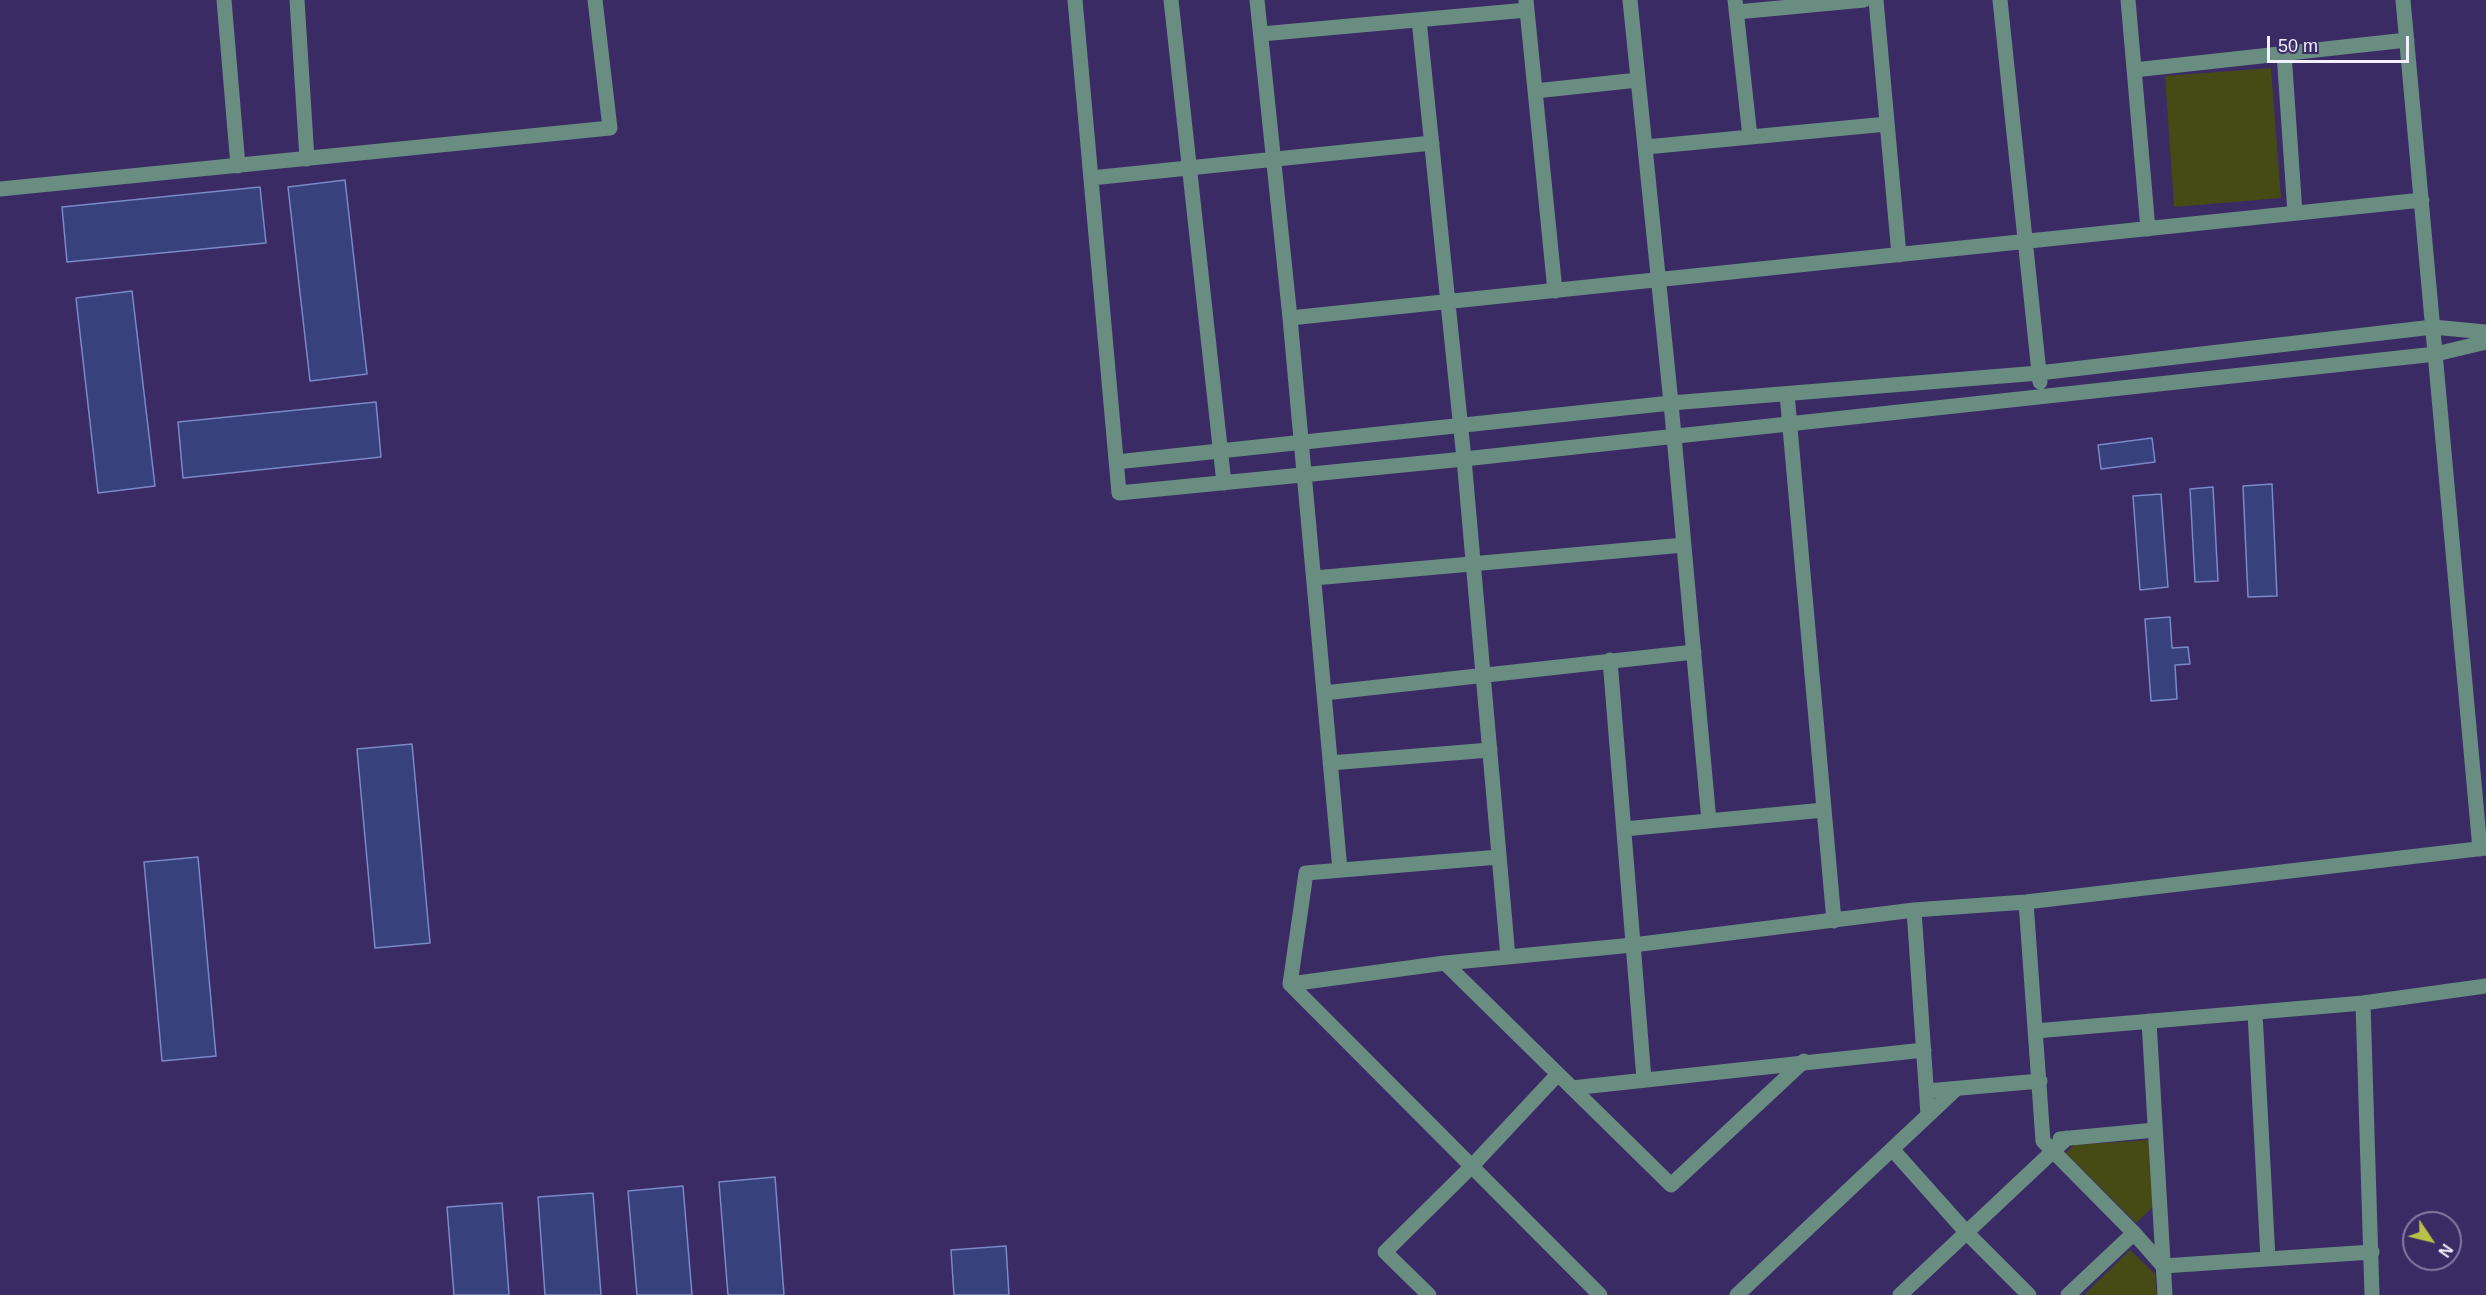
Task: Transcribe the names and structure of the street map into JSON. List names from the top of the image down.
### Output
{
  "scale_bar": "50 m",
  "north": "bottom right"
}
